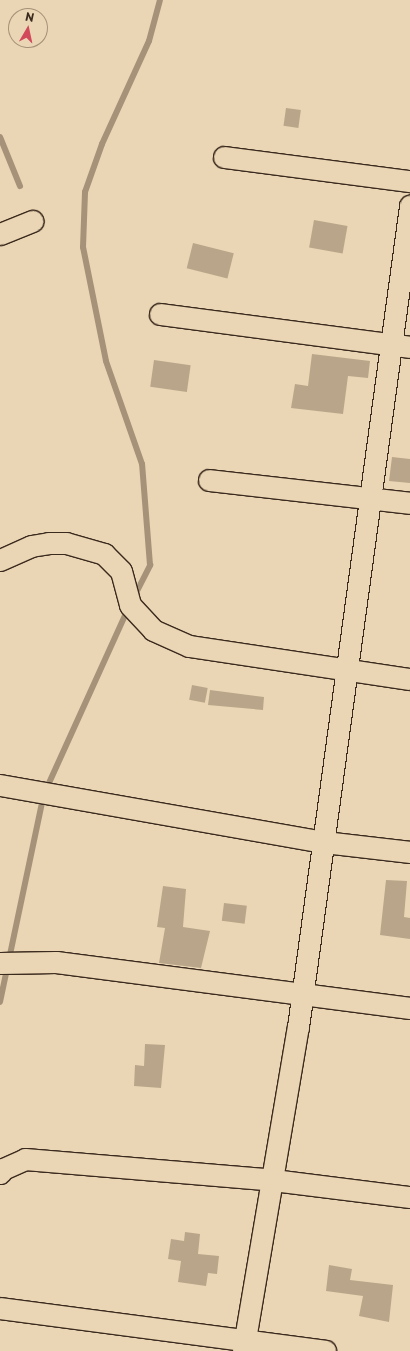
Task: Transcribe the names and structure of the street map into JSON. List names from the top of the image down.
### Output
{
  "north": "top"
}
